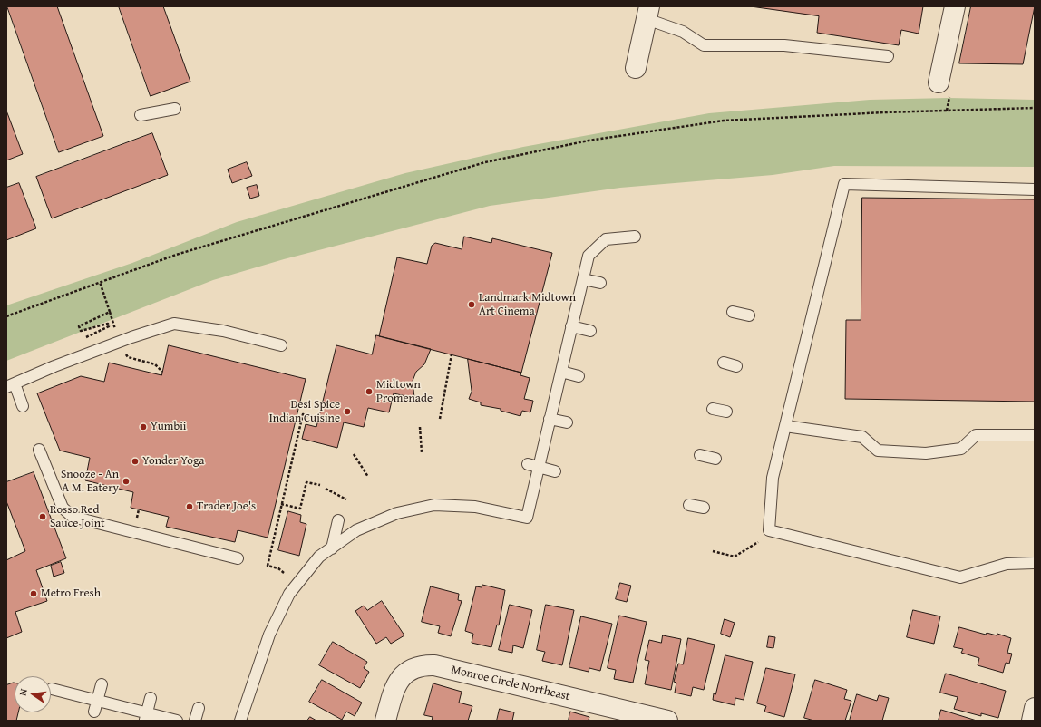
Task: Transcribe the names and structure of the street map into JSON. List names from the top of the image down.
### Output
{
  "streets": {
    "street": ["Monroe Circle Northeast"]
  },
  "places": [
    "Landmark Midtown Art Cinema",
    "Midtown Promenade",
    "Desi Spice Indian Cuisine",
    "Yumbii",
    "Yonder Yoga",
    "Snooze - An A M. Eatery",
    "Trader Joe's",
    "Rosso Red Sauce Joint",
    "Metro Fresh"
  ],
  "north": "left"
}
